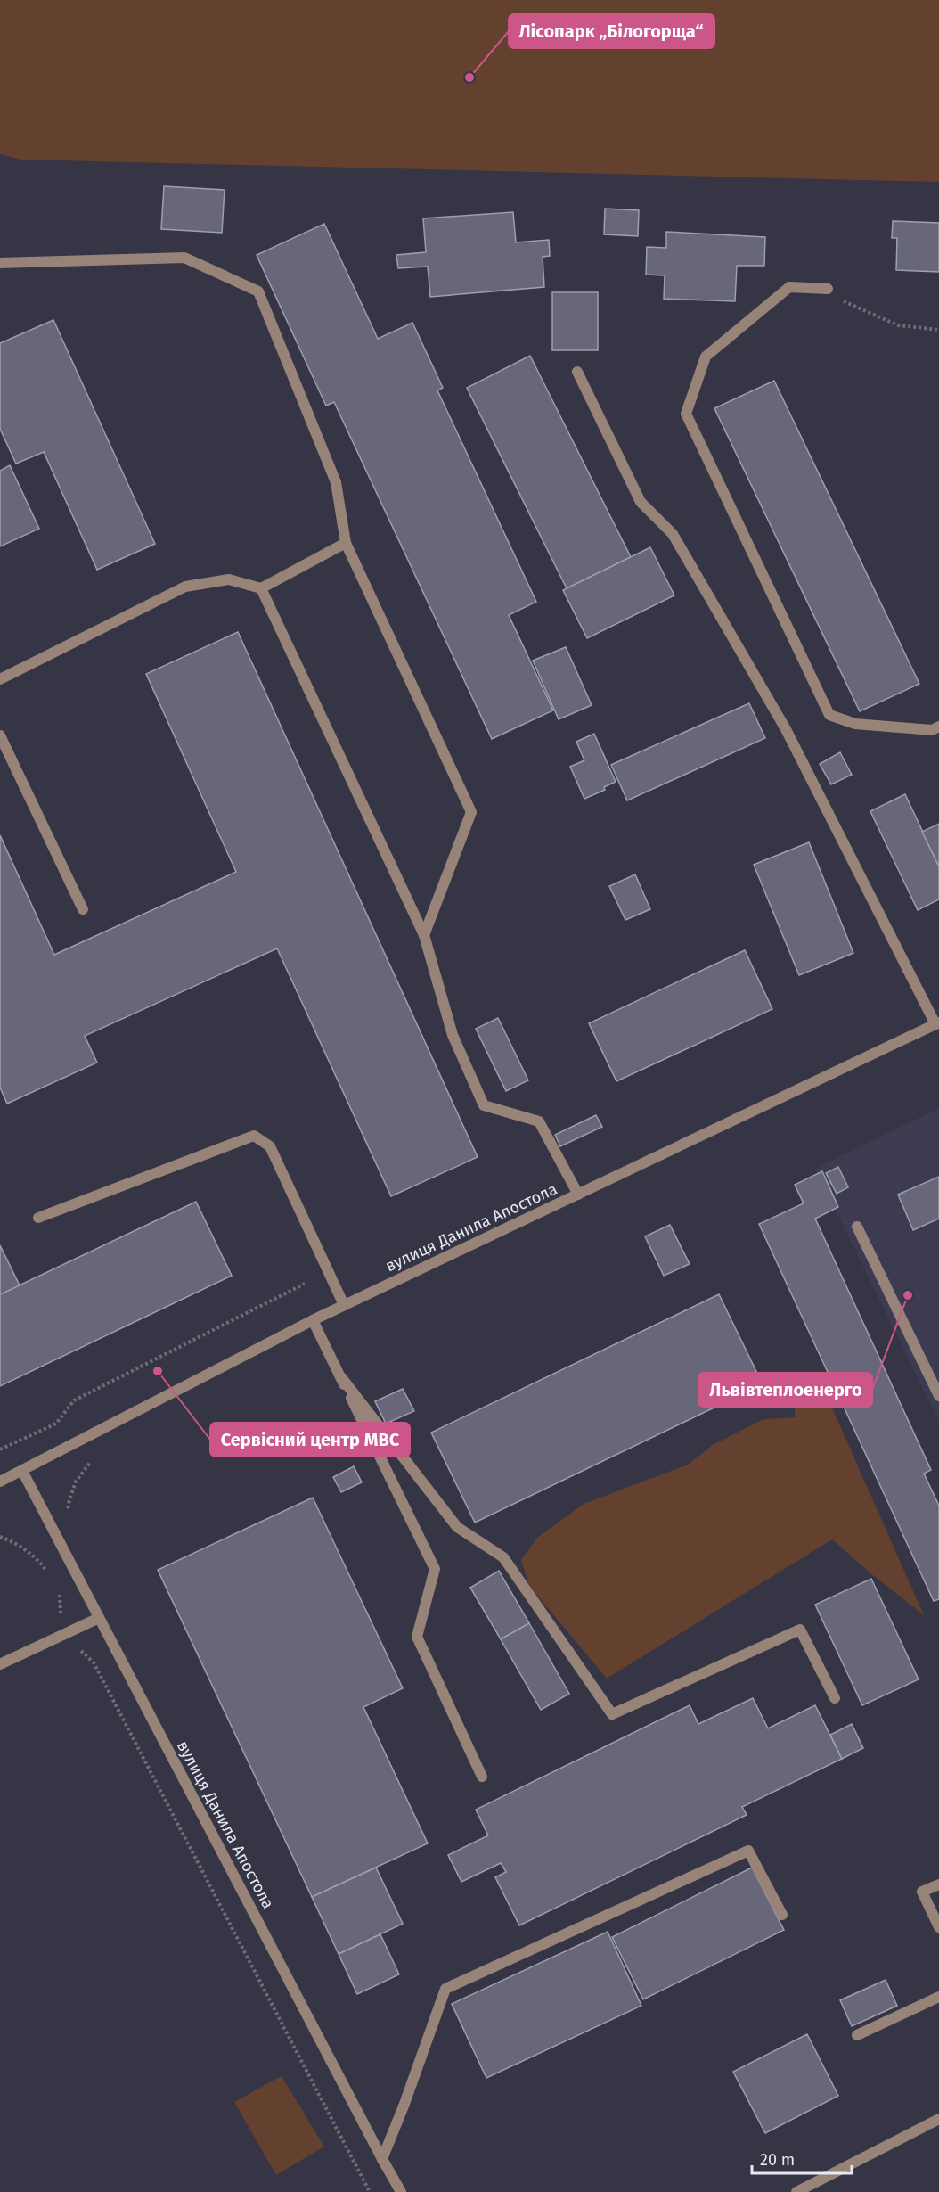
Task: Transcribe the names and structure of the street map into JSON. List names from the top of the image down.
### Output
{
  "streets": {
    "street": ["вулиця Данила Апостола"]
  },
  "places": ["Лісопарк „Білогорща“", "Львівтеплоенерго", "Сервісний центр МВС"],
  "scale_bar": "20 m"
}
